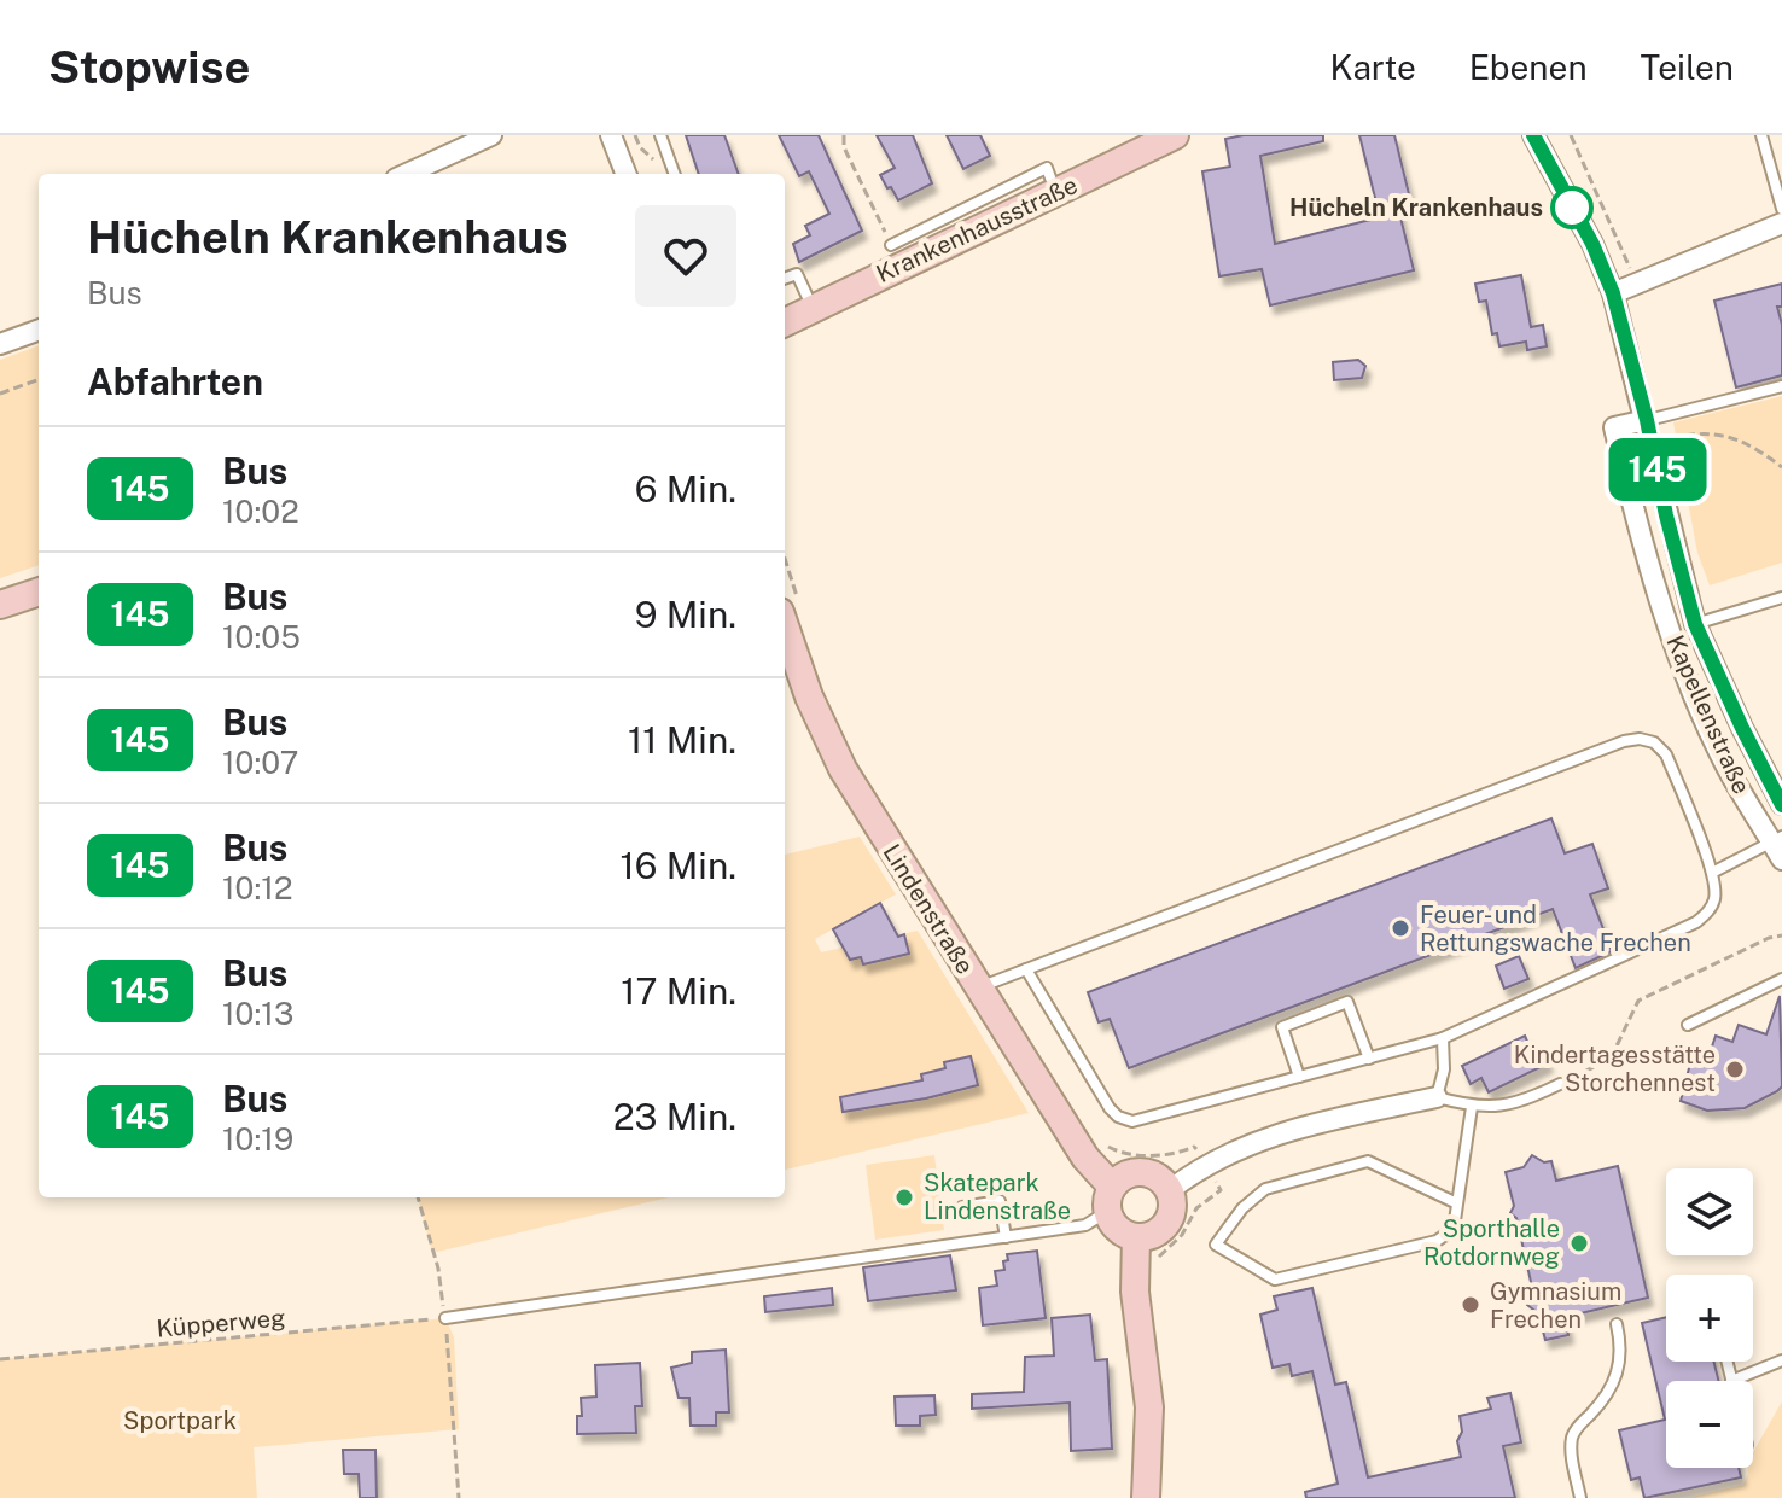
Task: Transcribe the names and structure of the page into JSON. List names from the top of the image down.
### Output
{
  "streets": {
    "street": ["Krankenhausstraße", "Kapellenstraße", "Lindenstraße"],
    "path": ["Küpperweg"]
  },
  "parks": ["Sportpark"],
  "places": [
    "Hücheln Krankenhaus",
    "Feuer- und Rettungswache Frechen",
    "Kindertagesstätte Storchennest",
    "Skatepark Lindenstraße",
    "Sporthalle Rotdornweg",
    "Gymnasium Frechen"
  ],
  "lines": ["bus line 145"],
  "page": {
    "header": "Stopwise",
    "nav": ["Karte", "Ebenen", "Teilen"],
    "on_map": "145",
    "heading": [
      ["Hücheln Krankenhaus", "Bus"],
      "Abfahrten"
    ],
    "list": [
      {
        "mark": "145",
        "name": "Bus",
        "note": "10:02",
        "value": "6 Min."
      },
      {
        "mark": "145",
        "name": "Bus",
        "note": "10:05",
        "value": "9 Min."
      },
      {
        "mark": "145",
        "name": "Bus",
        "note": "10:07",
        "value": "11 Min."
      },
      {
        "mark": "145",
        "name": "Bus",
        "note": "10:12",
        "value": "16 Min."
      },
      {
        "mark": "145",
        "name": "Bus",
        "note": "10:13",
        "value": "17 Min."
      },
      {
        "mark": "145",
        "name": "Bus",
        "note": "10:19",
        "value": "23 Min."
      }
    ],
    "map_buttons": ["+", "−"]
  }
}
